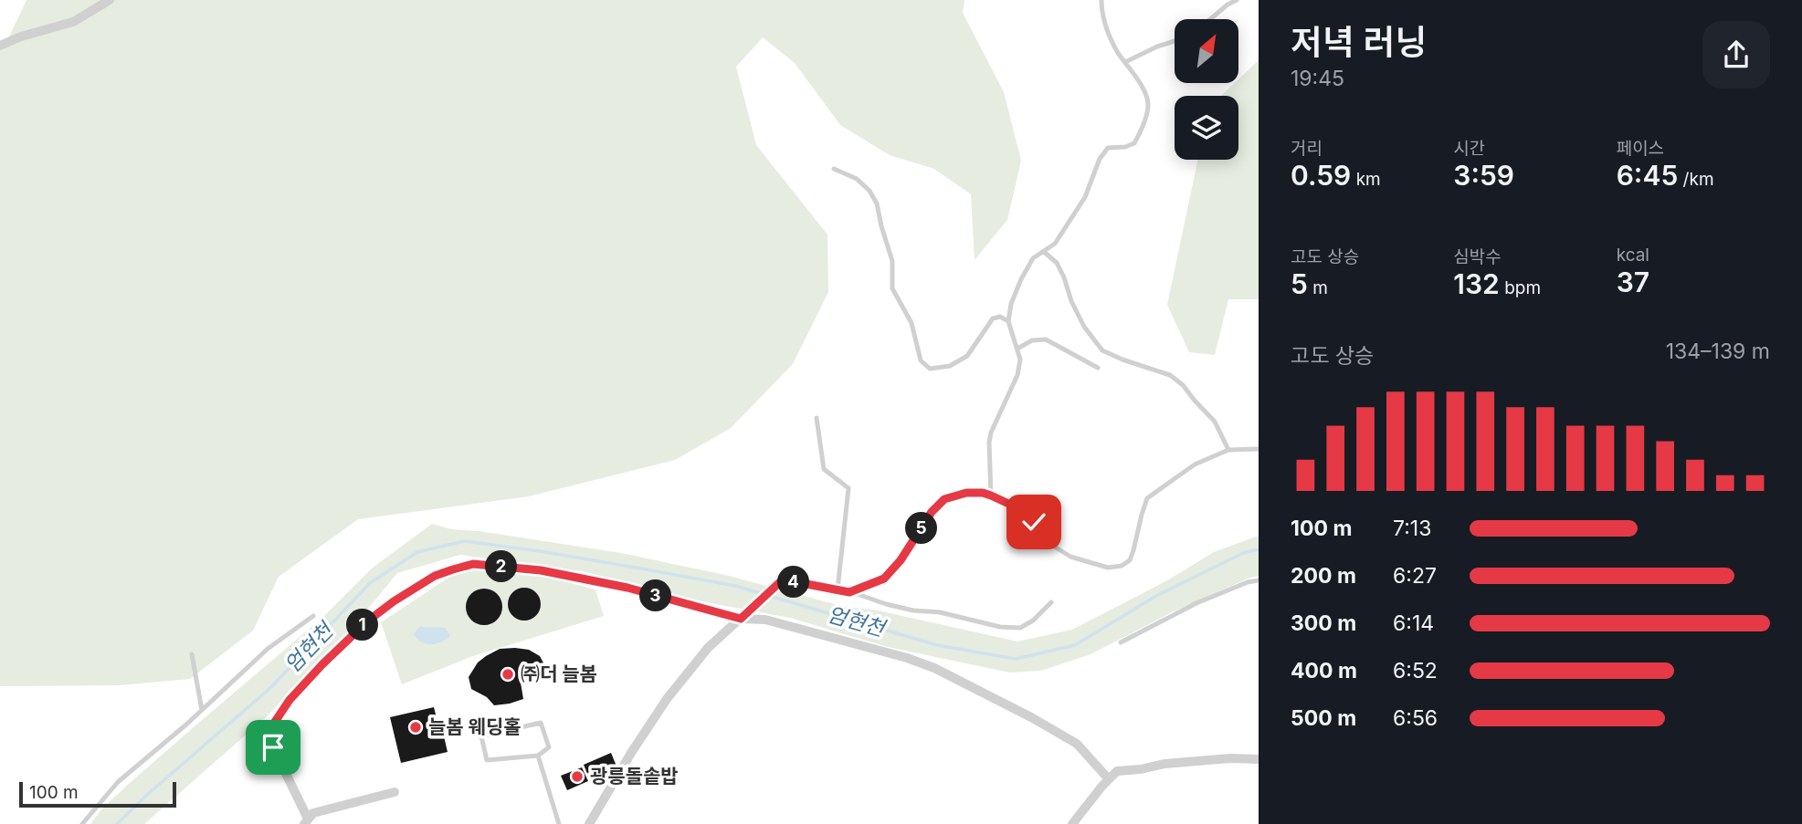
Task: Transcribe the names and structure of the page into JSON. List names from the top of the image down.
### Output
{
  "water": ["엄현천"],
  "places": ["㈜더 늘봄", "늘봄 웨딩홀", "광릉돌솥밥"],
  "scale_bar": "100 m",
  "north": "top right",
  "page": {
    "heading": ["저녁 러닝", "19:45"],
    "stats": [
      ["거리", "0.59 km"],
      ["시간", "3:59"],
      ["페이스", "6:45 /km"],
      ["고도 상승", "5 m"],
      ["심박수", "132 bpm"],
      ["kcal", "37"]
    ],
    "chart": ["고도 상승", "134–139 m"],
    "list": [
      {
        "name": "100 m",
        "note": "7:13"
      },
      {
        "name": "200 m",
        "note": "6:27"
      },
      {
        "name": "300 m",
        "note": "6:14"
      },
      {
        "name": "400 m",
        "note": "6:52"
      },
      {
        "name": "500 m",
        "note": "6:56"
      }
    ],
    "pins": [
      "5",
      "2",
      "4",
      "3",
      "1"
    ],
    "scale": "100 m"
  }
}
